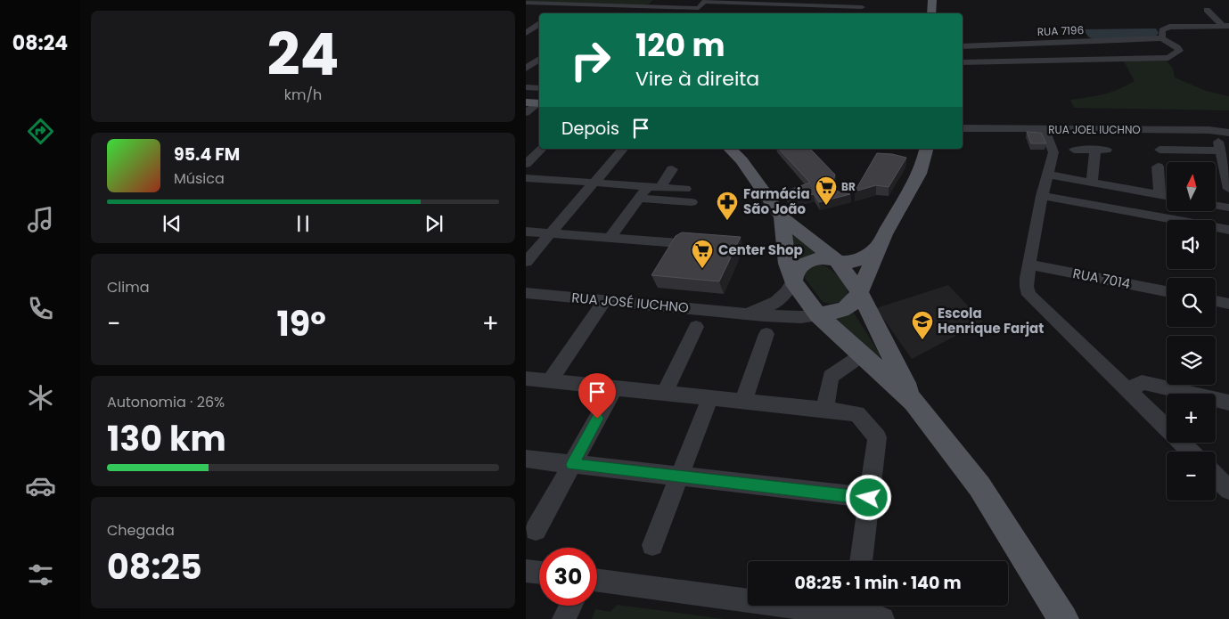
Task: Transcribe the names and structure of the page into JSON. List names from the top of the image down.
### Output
{
  "streets": {
    "street": [
      "RUA 7196",
      "RUA JOEL IUCHNO",
      "RUA 7014",
      "RUA JOSÉ IUCHNO"
    ]
  },
  "places": {
    "supermarket": ["BR", "Center Shop"],
    "pharmacy": ["Farmácia São João"],
    "school or university": ["Escola Henrique Farjat"]
  },
  "north": "top",
  "page": {
    "tabs": "08:24",
    "tile": [
      ["24", "km/h"],
      "Clima",
      ["Autonomia · 26%", "130 km"],
      ["Chegada", "08:25"]
    ],
    "turn": ["120 m", "Vire à direita"],
    "then": "Depois",
    "song": ["95.4 FM", "Música"],
    "map_buttons": ["+", "−"],
    "heat": ["−", "19°", "+"],
    "limit": "30",
    "trip": "08:25 · 1 min · 140 m"
  }
}
